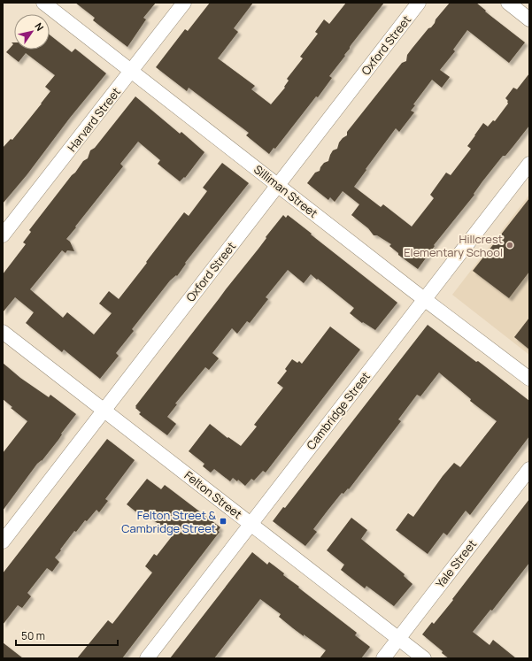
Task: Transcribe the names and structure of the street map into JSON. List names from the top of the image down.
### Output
{
  "streets": {
    "street": [
      "Oxford Street",
      "Harvard Street",
      "Silliman Street",
      "Cambridge Street",
      "Felton Street",
      "Yale Street"
    ]
  },
  "crossings": [
    ["Oxford Street", "Silliman Street"],
    ["Oxford Street", "Felton Street"],
    ["Harvard Street", "Silliman Street"],
    ["Silliman Street", "Cambridge Street"],
    ["Cambridge Street", "Felton Street"],
    ["Felton Street", "Yale Street"]
  ],
  "places": {
    "other": ["Hillcrest Elementary School"],
    "transit": ["Felton Street & Cambridge Street"]
  },
  "scale_bar": "50 m",
  "north": "top right"
}
